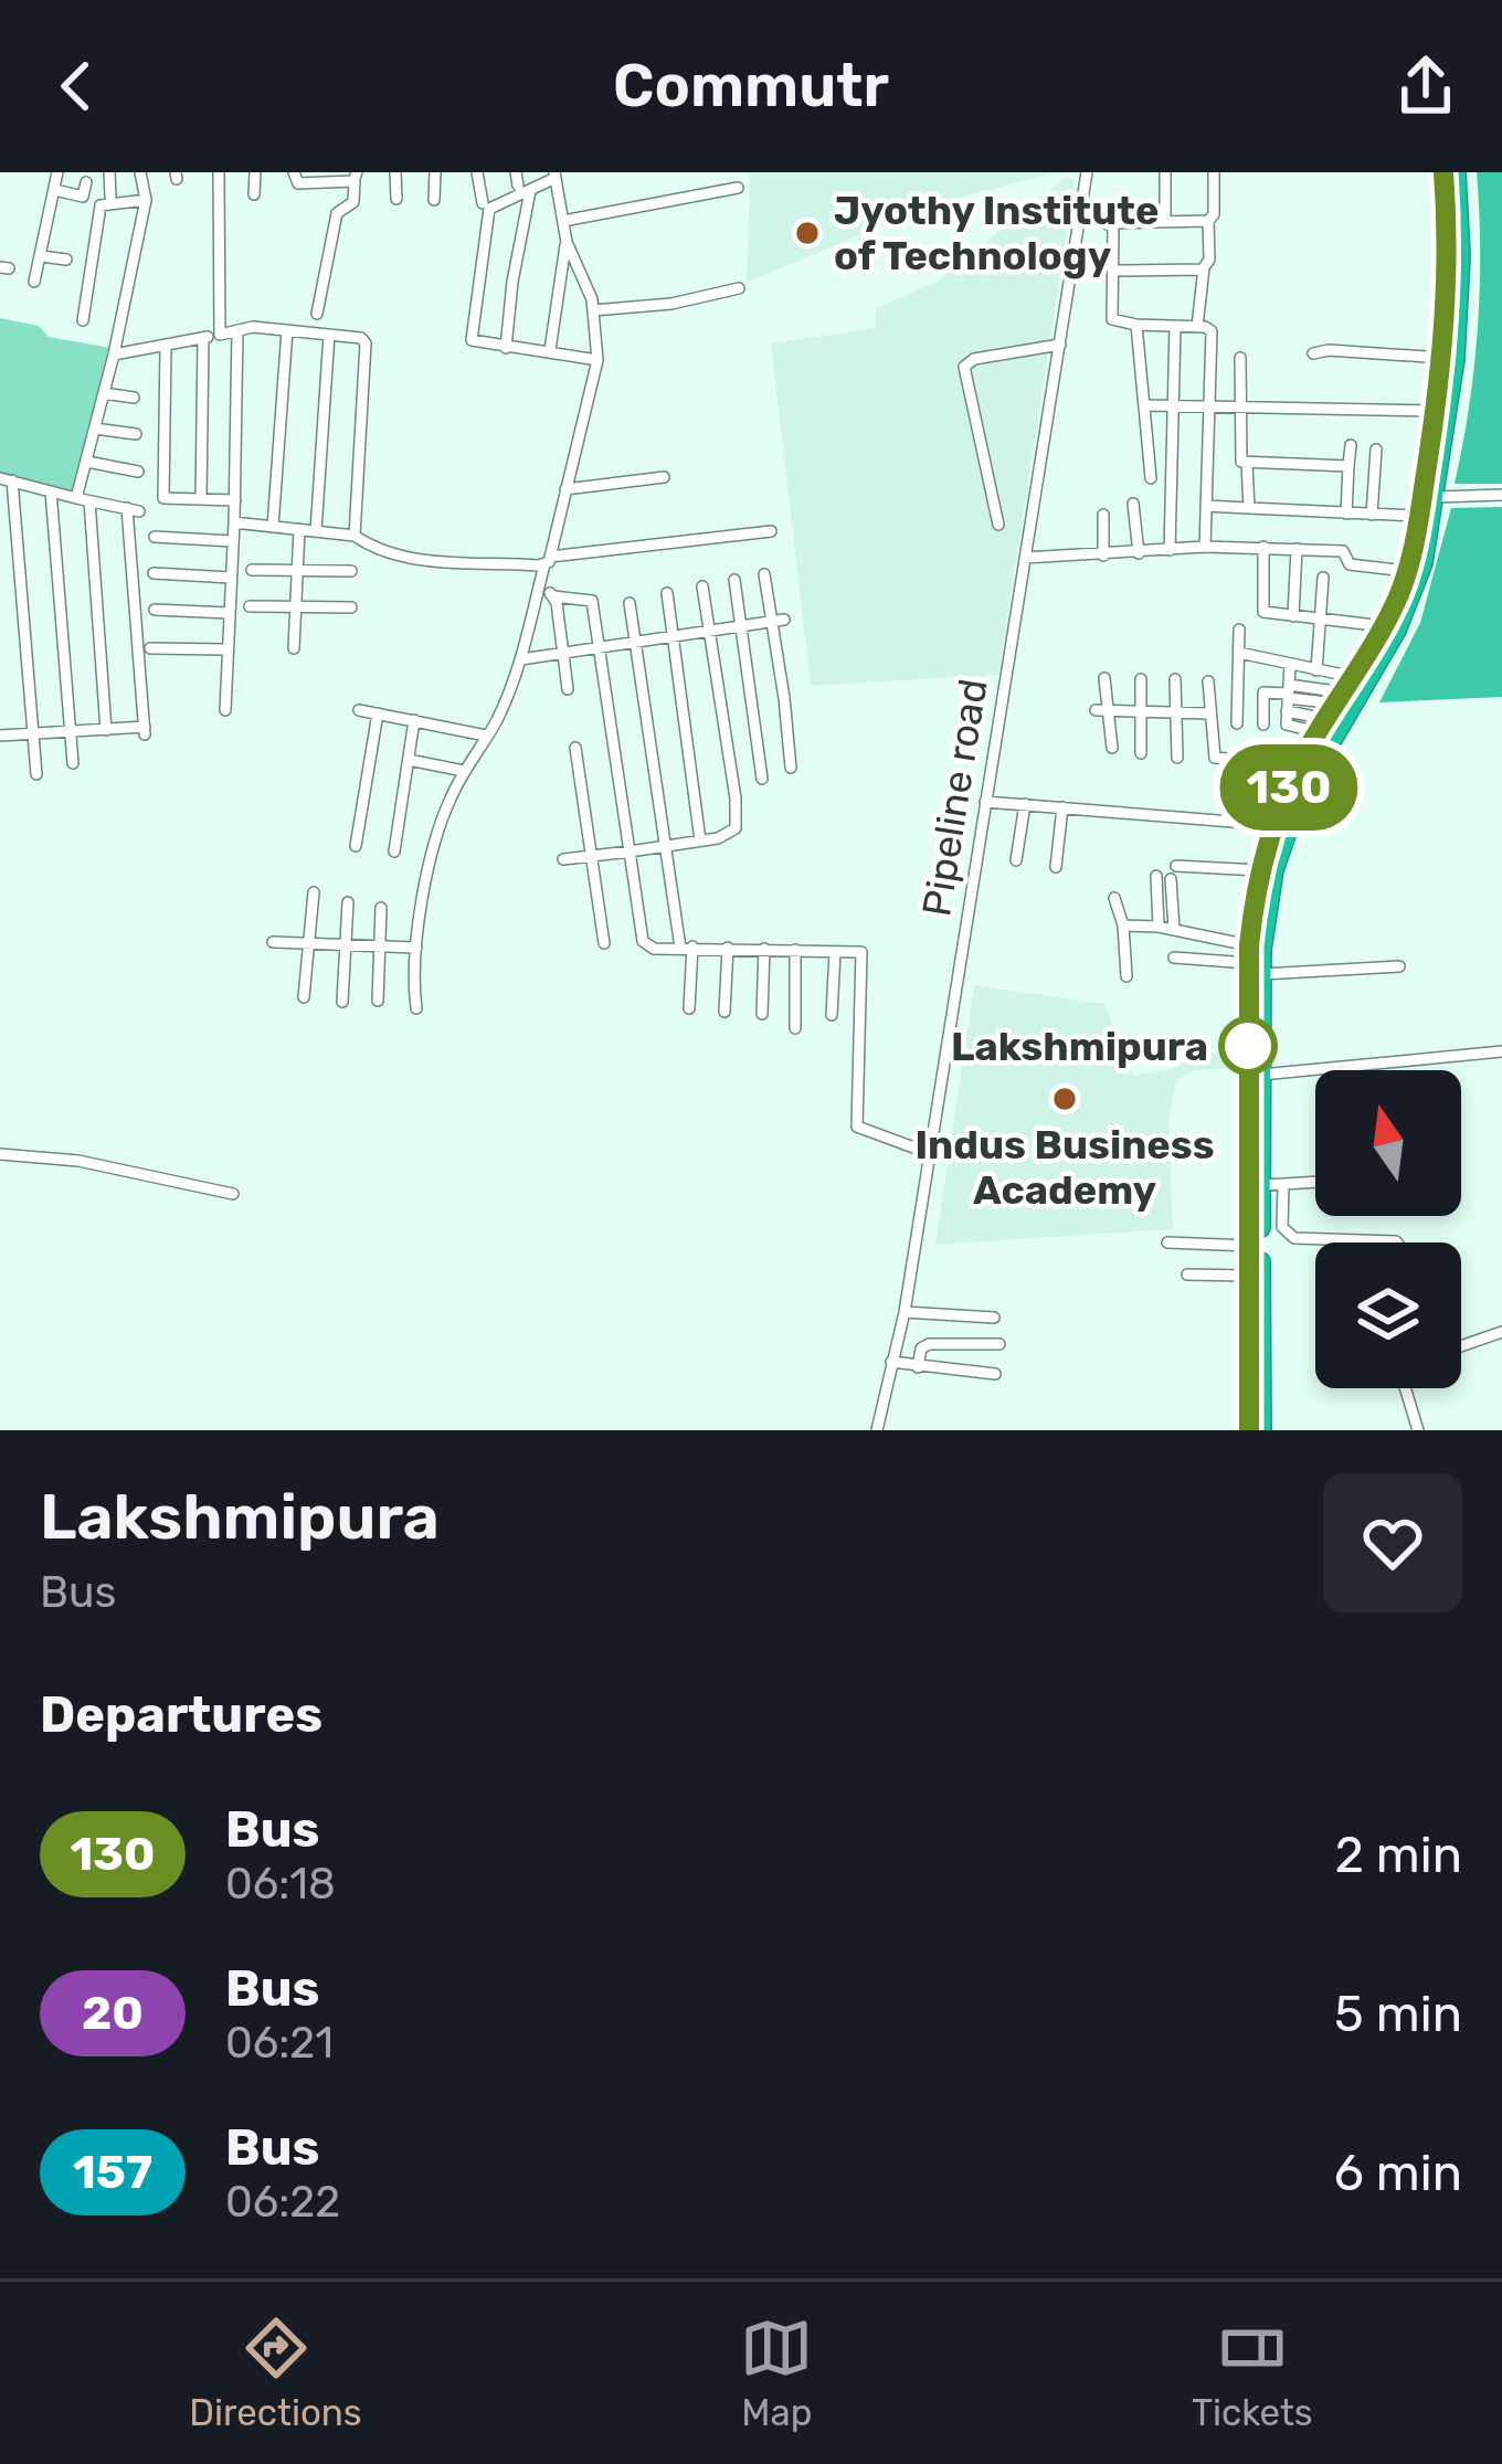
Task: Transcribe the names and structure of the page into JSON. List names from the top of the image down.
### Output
{
  "streets": {
    "street": ["Pipeline road"]
  },
  "places": ["Jyothy Institute of Technology", "Lakshmipura", "Indus Business Academy"],
  "lines": ["bus line 130"],
  "north": "top",
  "page": {
    "header": "Commutr",
    "on_map": "130",
    "heading": [
      ["Lakshmipura", "Bus"],
      "Departures"
    ],
    "list": [
      {
        "mark": "130",
        "name": "Bus",
        "note": "06:18",
        "value": "2 min"
      },
      {
        "mark": "20",
        "name": "Bus",
        "note": "06:21",
        "value": "5 min"
      },
      {
        "mark": "157",
        "name": "Bus",
        "note": "06:22",
        "value": "6 min"
      }
    ],
    "tabs": ["Directions", "Map", "Tickets"]
  }
}
